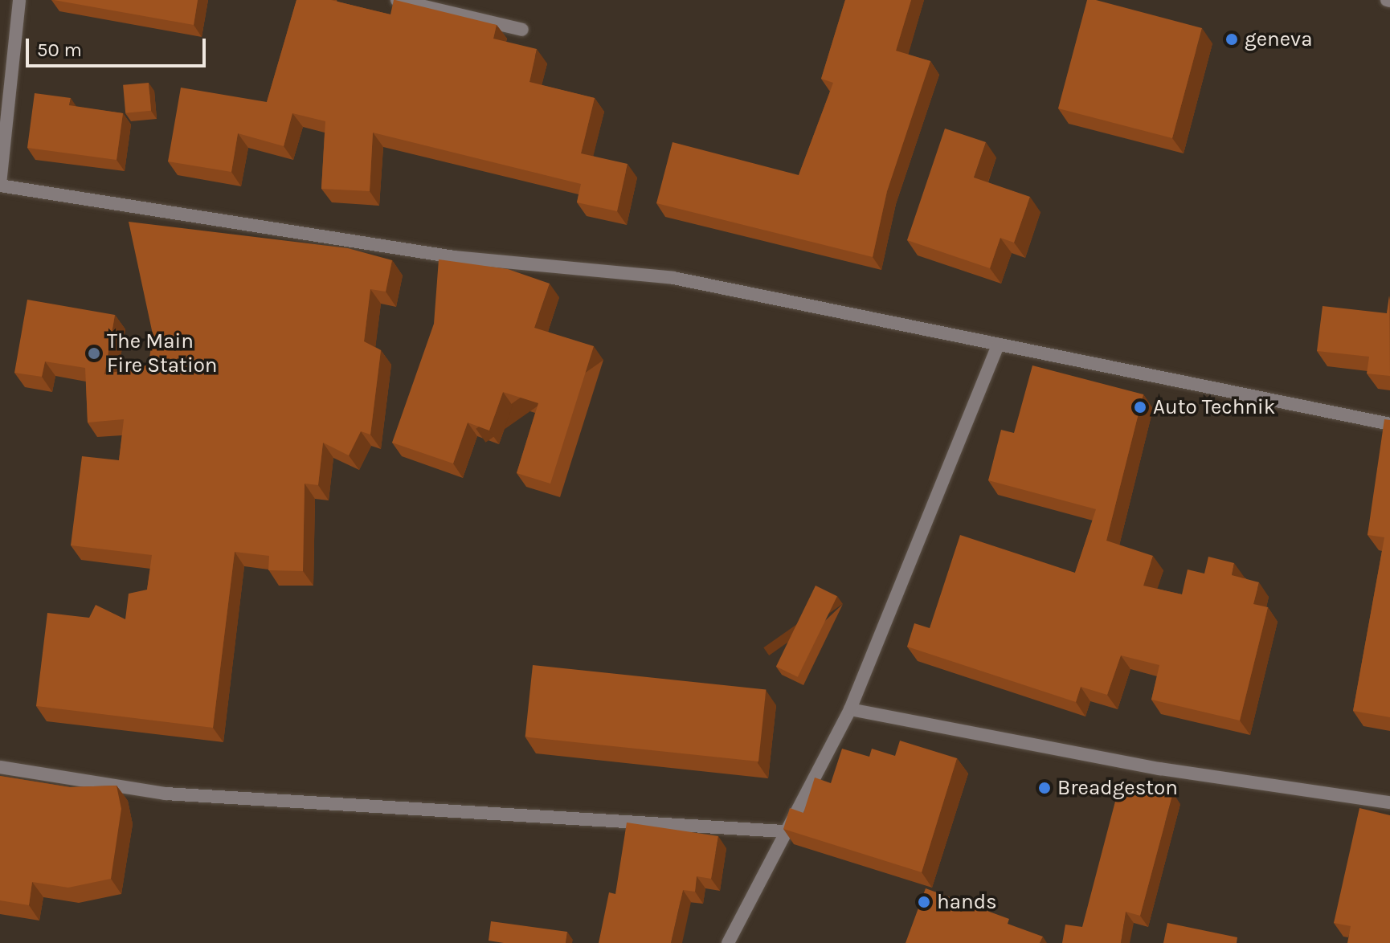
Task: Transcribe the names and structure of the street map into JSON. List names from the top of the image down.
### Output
{
  "places": [
    "geneva",
    "The Main Fire Station",
    "Auto Technik",
    "Breadgeston",
    "hands"
  ],
  "scale_bar": "50 m"
}
